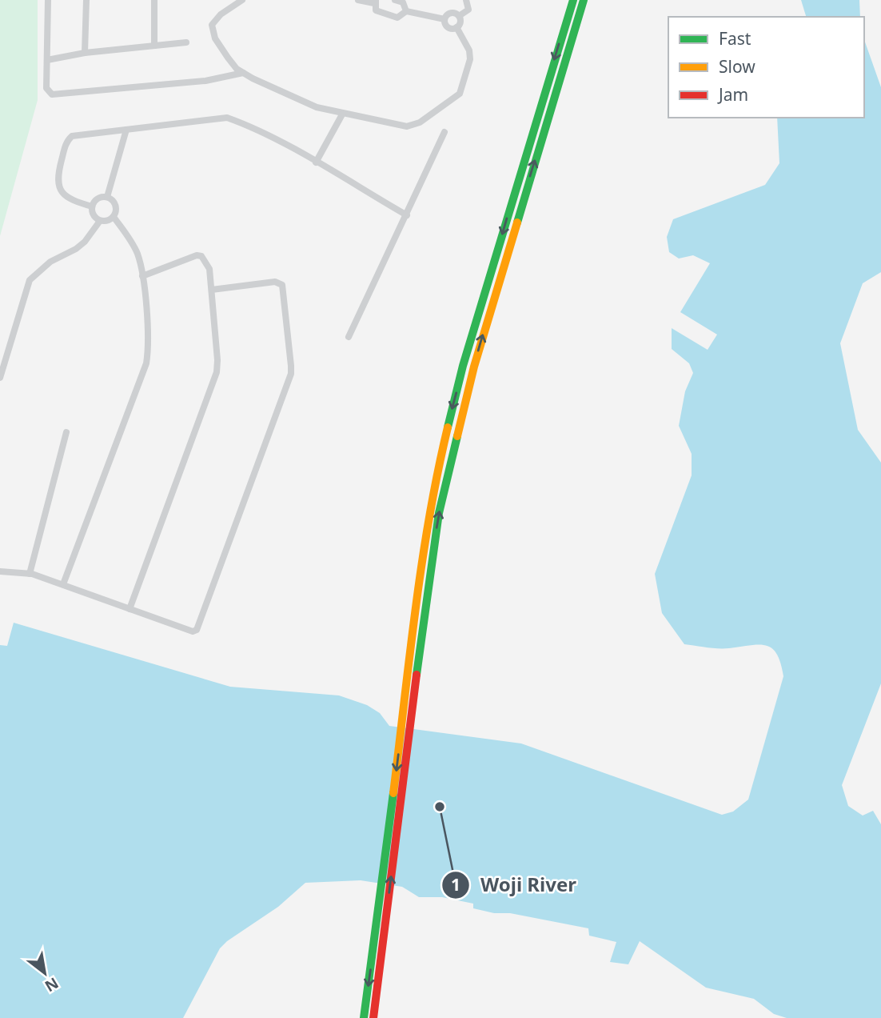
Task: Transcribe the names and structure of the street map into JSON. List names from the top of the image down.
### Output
{
  "places": ["Woji River"],
  "legend": ["Fast", "Slow", "Jam"],
  "north": "bottom right"
}
